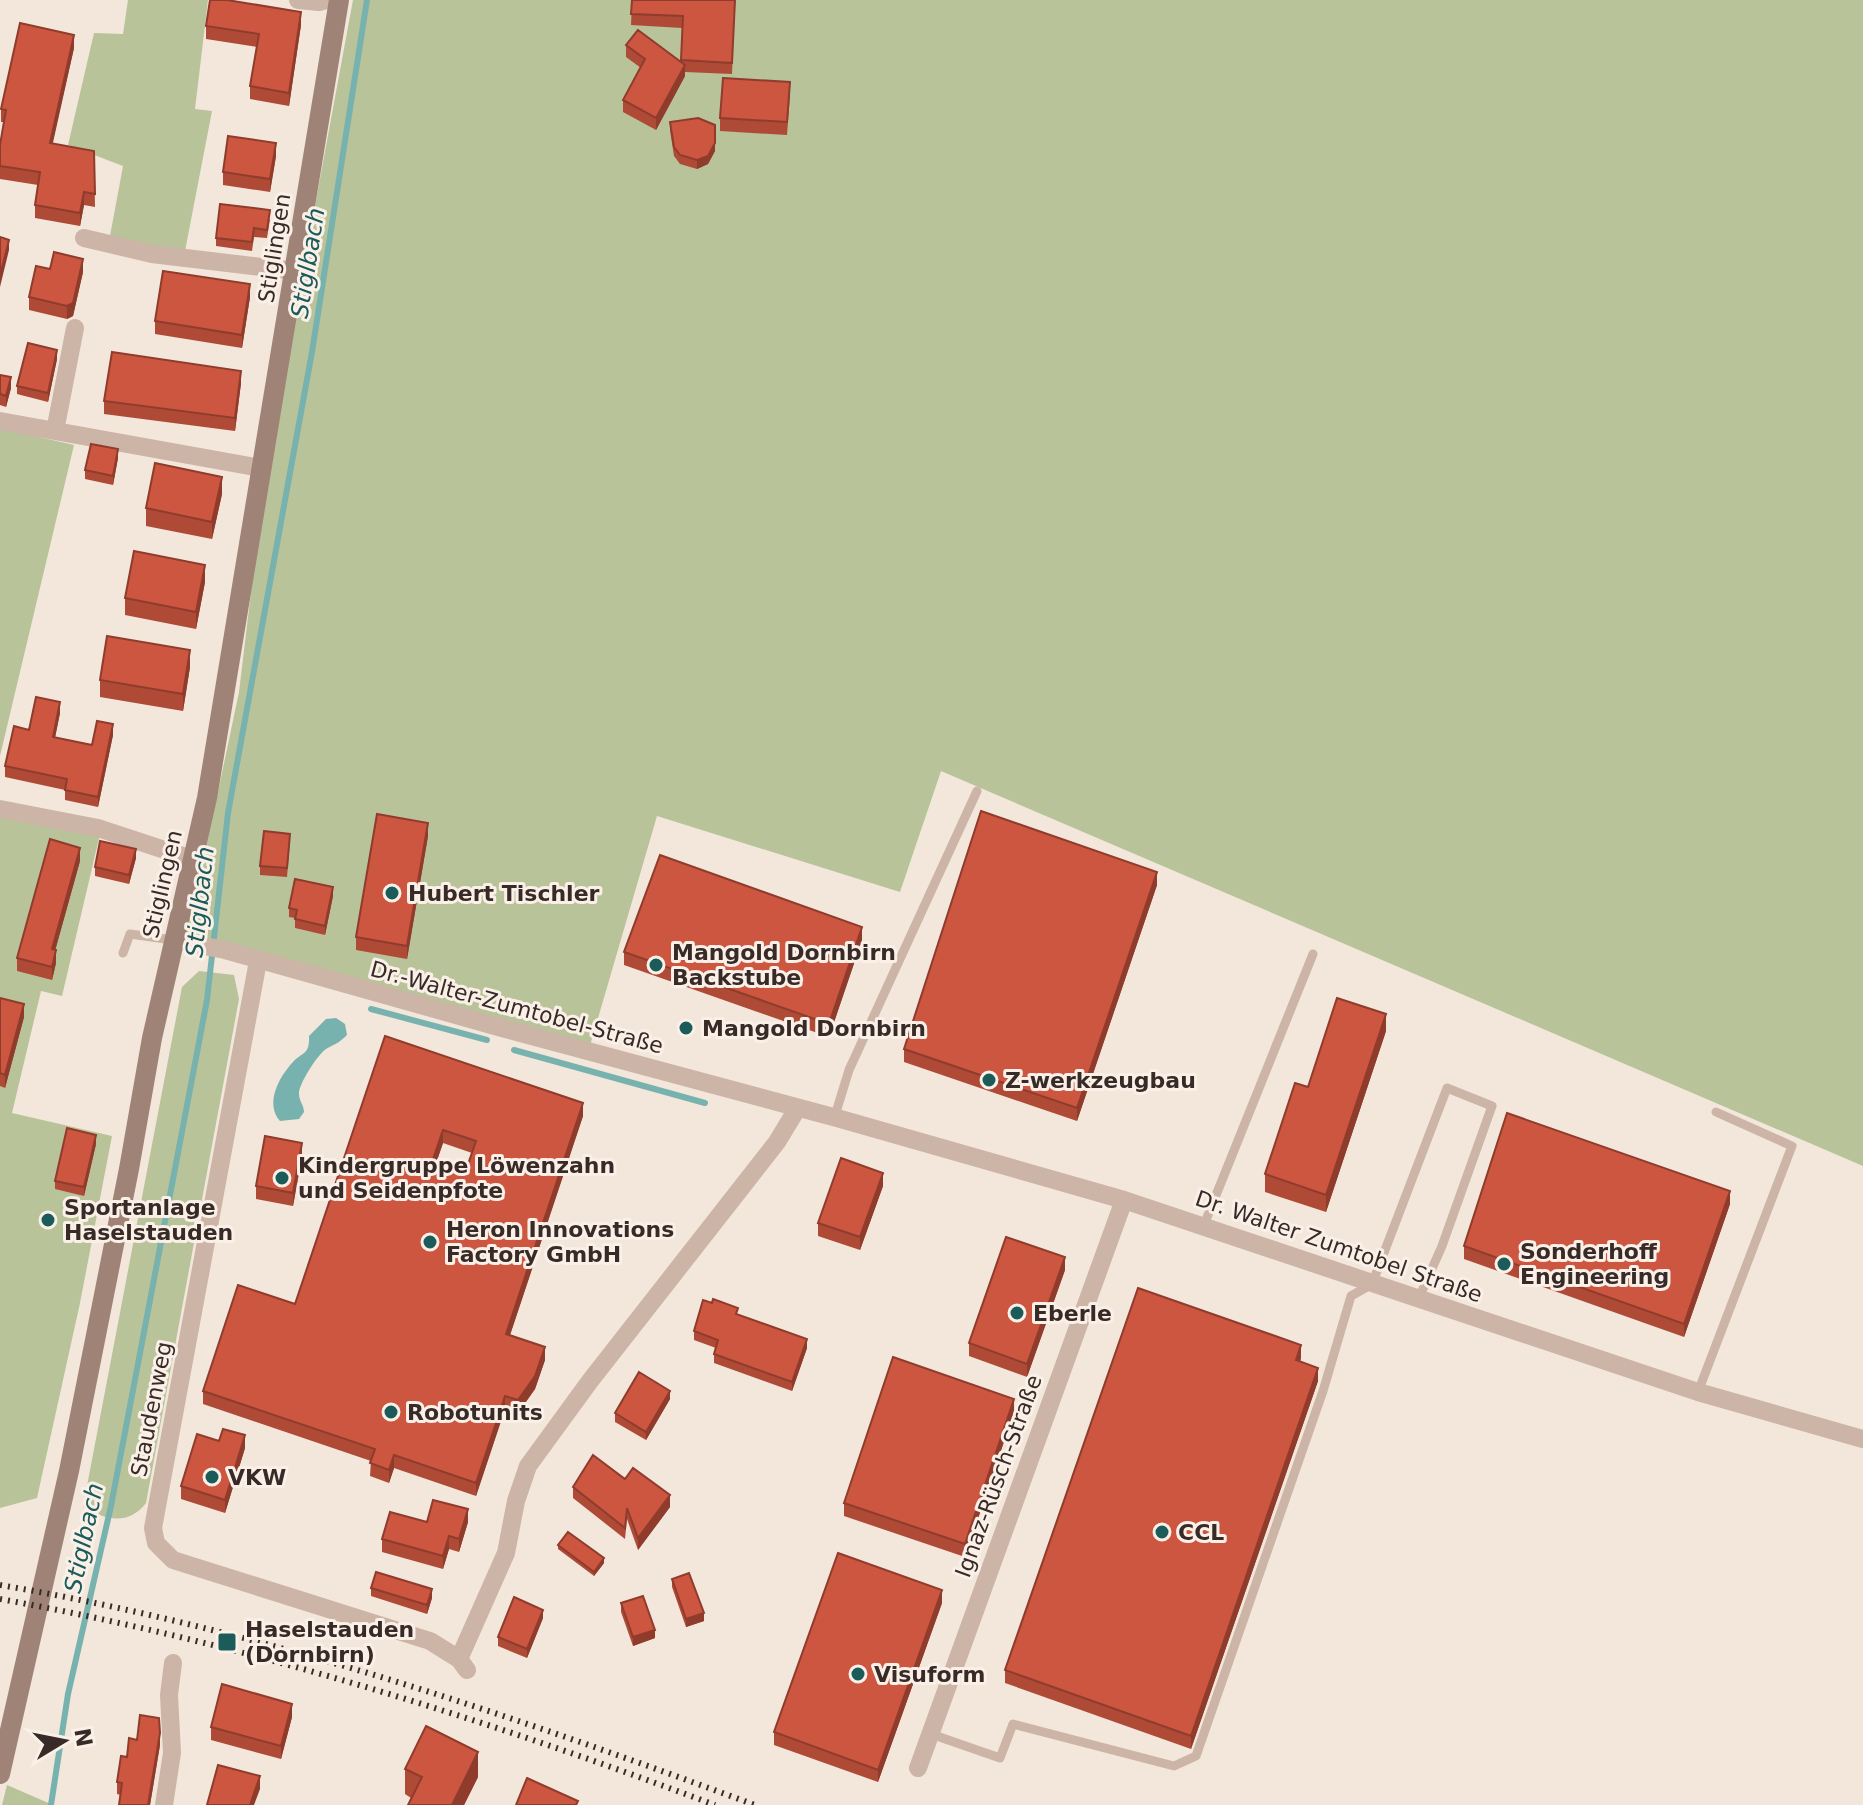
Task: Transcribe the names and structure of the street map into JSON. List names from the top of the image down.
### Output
{
  "streets": {
    "main road": ["Stiglingen"],
    "street": [
      "Dr.-Walter-Zumtobel-Straße",
      "Dr. Walter Zumtobel Straße",
      "Staudenweg",
      "Ignaz-Rüsch-Straße"
    ]
  },
  "crossings": [
    ["Stiglingen", "Dr.-Walter-Zumtobel-Straße"],
    ["Dr.-Walter-Zumtobel-Straße", "Dr. Walter Zumtobel Straße"],
    ["Dr.-Walter-Zumtobel-Straße", "Staudenweg"],
    ["Dr. Walter Zumtobel Straße", "Staudenweg"],
    ["Dr. Walter Zumtobel Straße", "Ignaz-Rüsch-Straße"]
  ],
  "water": ["Stiglbach"],
  "places": {
    "other": [
      "Hubert Tischler",
      "Mangold Dornbirn Backstube",
      "Mangold Dornbirn",
      "Z-werkzeugbau",
      "Kindergruppe Löwenzahn und Seidenpfote",
      "Sportanlage Haselstauden",
      "Heron Innovations Factory GmbH",
      "Sonderhoff Engineering",
      "Eberle",
      "Robotunits",
      "VKW",
      "CCL",
      "Visuform"
    ],
    "transit": ["Haselstauden (Dornbirn)"]
  },
  "north": "right"
}
